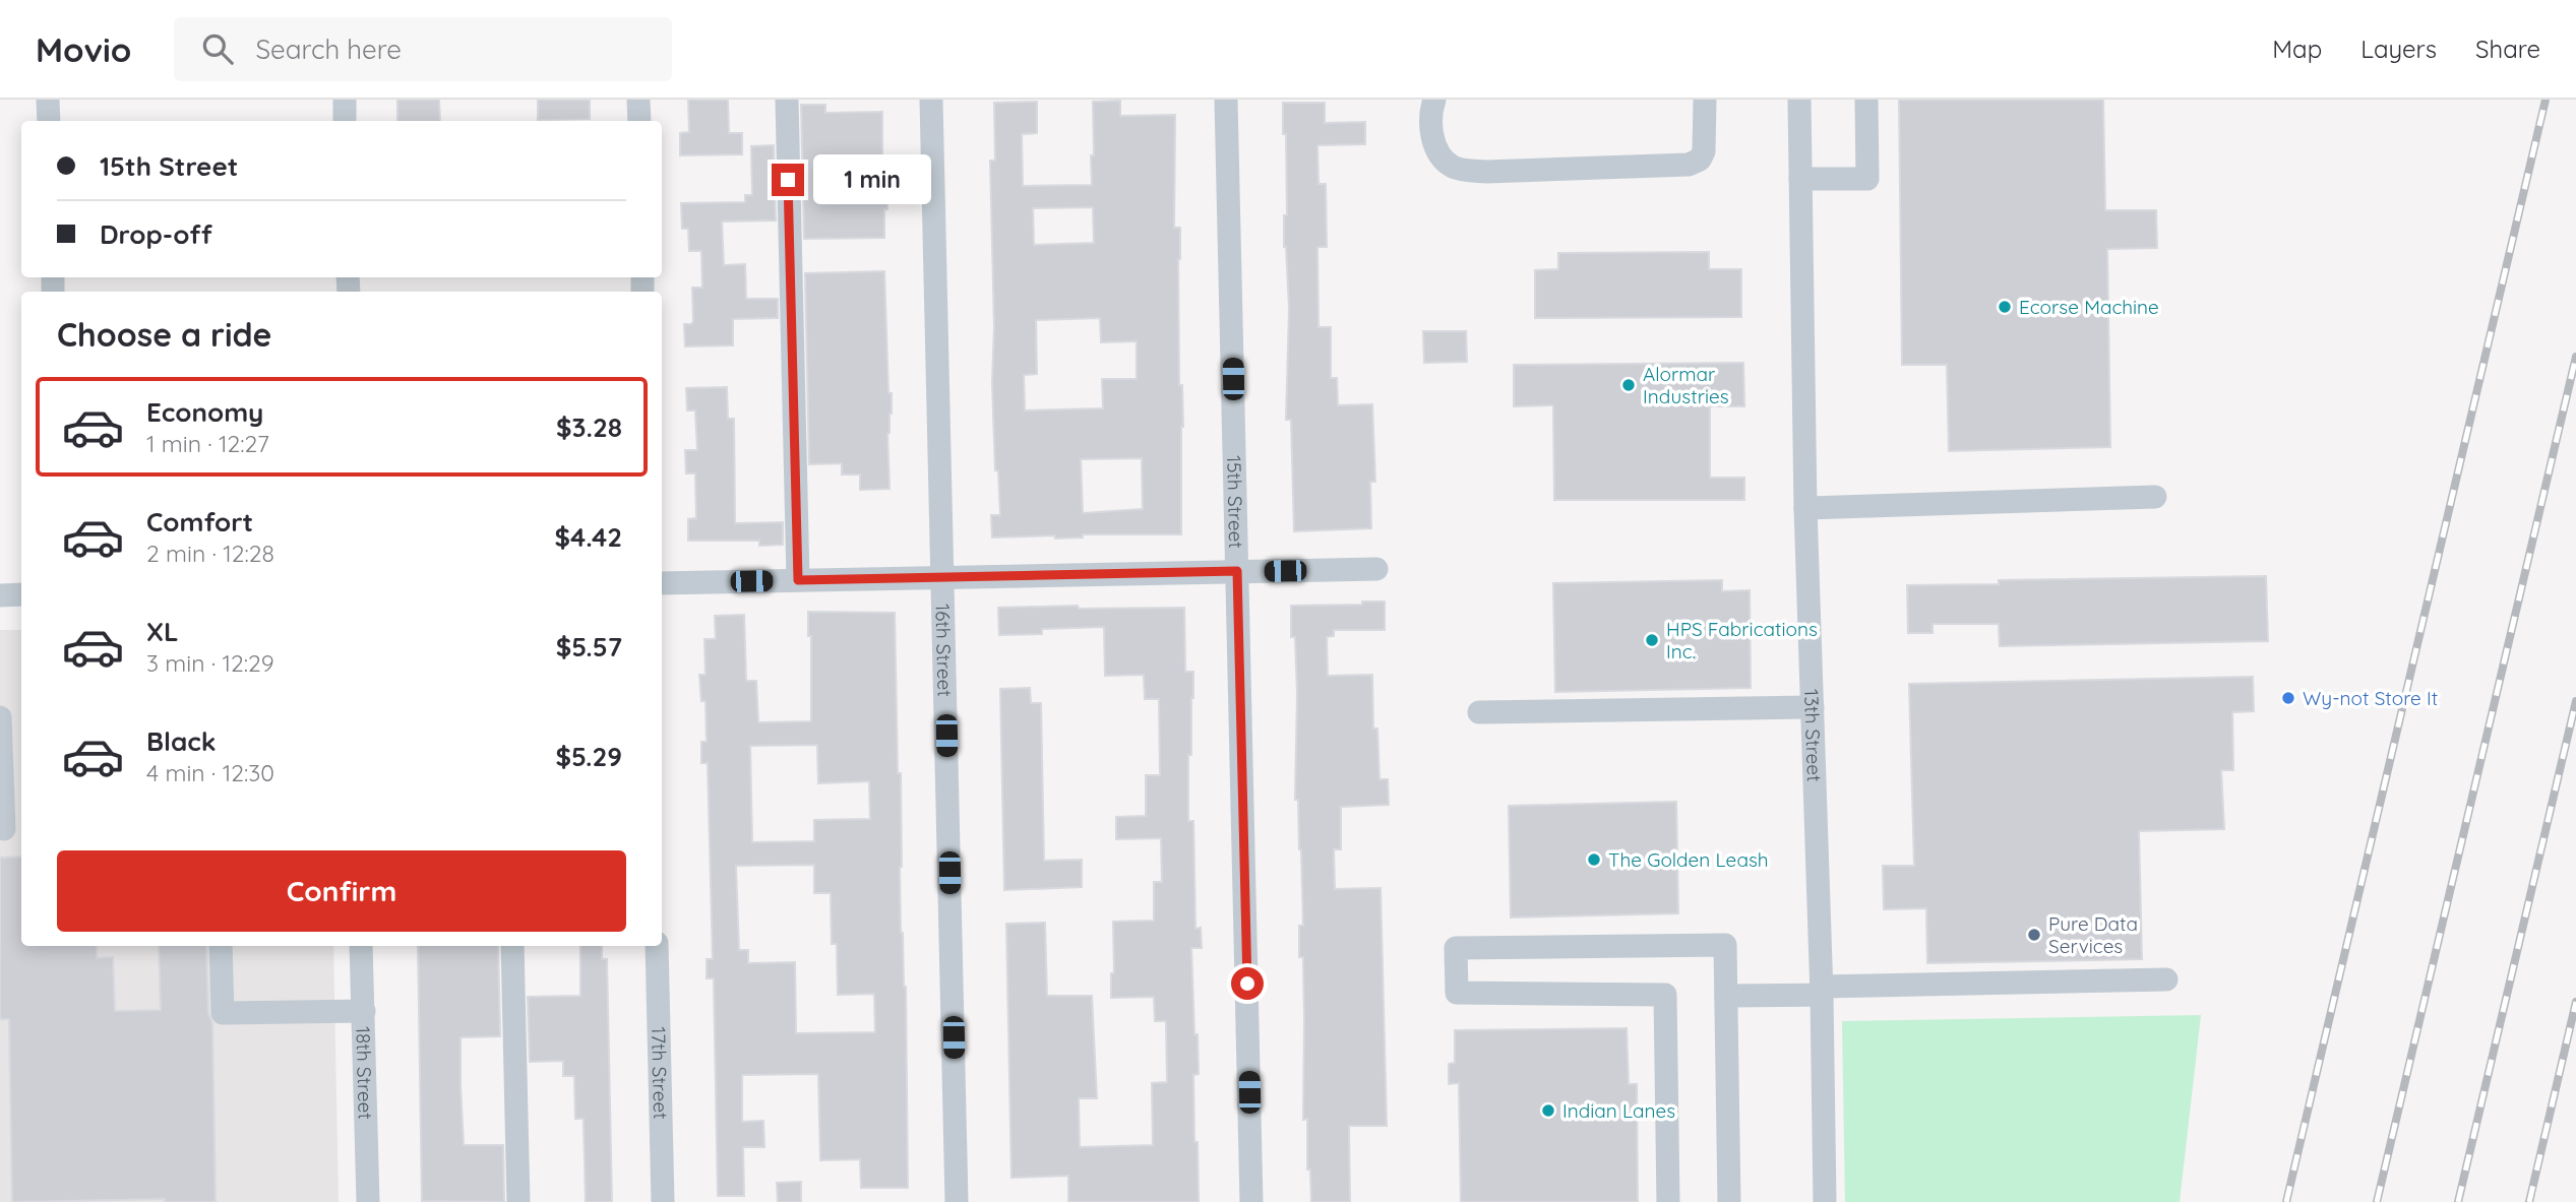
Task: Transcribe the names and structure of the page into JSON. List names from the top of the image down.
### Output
{
  "streets": {
    "street": [
      "15th Street",
      "16th Street",
      "13th Street",
      "18th Street",
      "17th Street"
    ]
  },
  "places": [
    "Ecorse Machine",
    "Alormar Industries",
    "HPS Fabrications Inc.",
    "Wy-not Store It",
    "The Golden Leash",
    "Pure Data Services",
    "Indian Lanes"
  ],
  "page": {
    "header": "Movio",
    "search": "Search here",
    "nav": ["Map", "Layers", "Share"],
    "banner": ["15th Street", "Drop-off"],
    "bubble": "1 min",
    "heading": "Choose a ride",
    "list": [
      {
        "name": "Economy",
        "note": "1 min · 12:27",
        "value": "$3.28"
      },
      {
        "name": "Comfort",
        "note": "2 min · 12:28",
        "value": "$4.42"
      },
      {
        "name": "XL",
        "note": "3 min · 12:29",
        "value": "$5.57"
      },
      {
        "name": "Black",
        "note": "4 min · 12:30",
        "value": "$5.29"
      }
    ],
    "buttons": "Confirm"
  }
}
